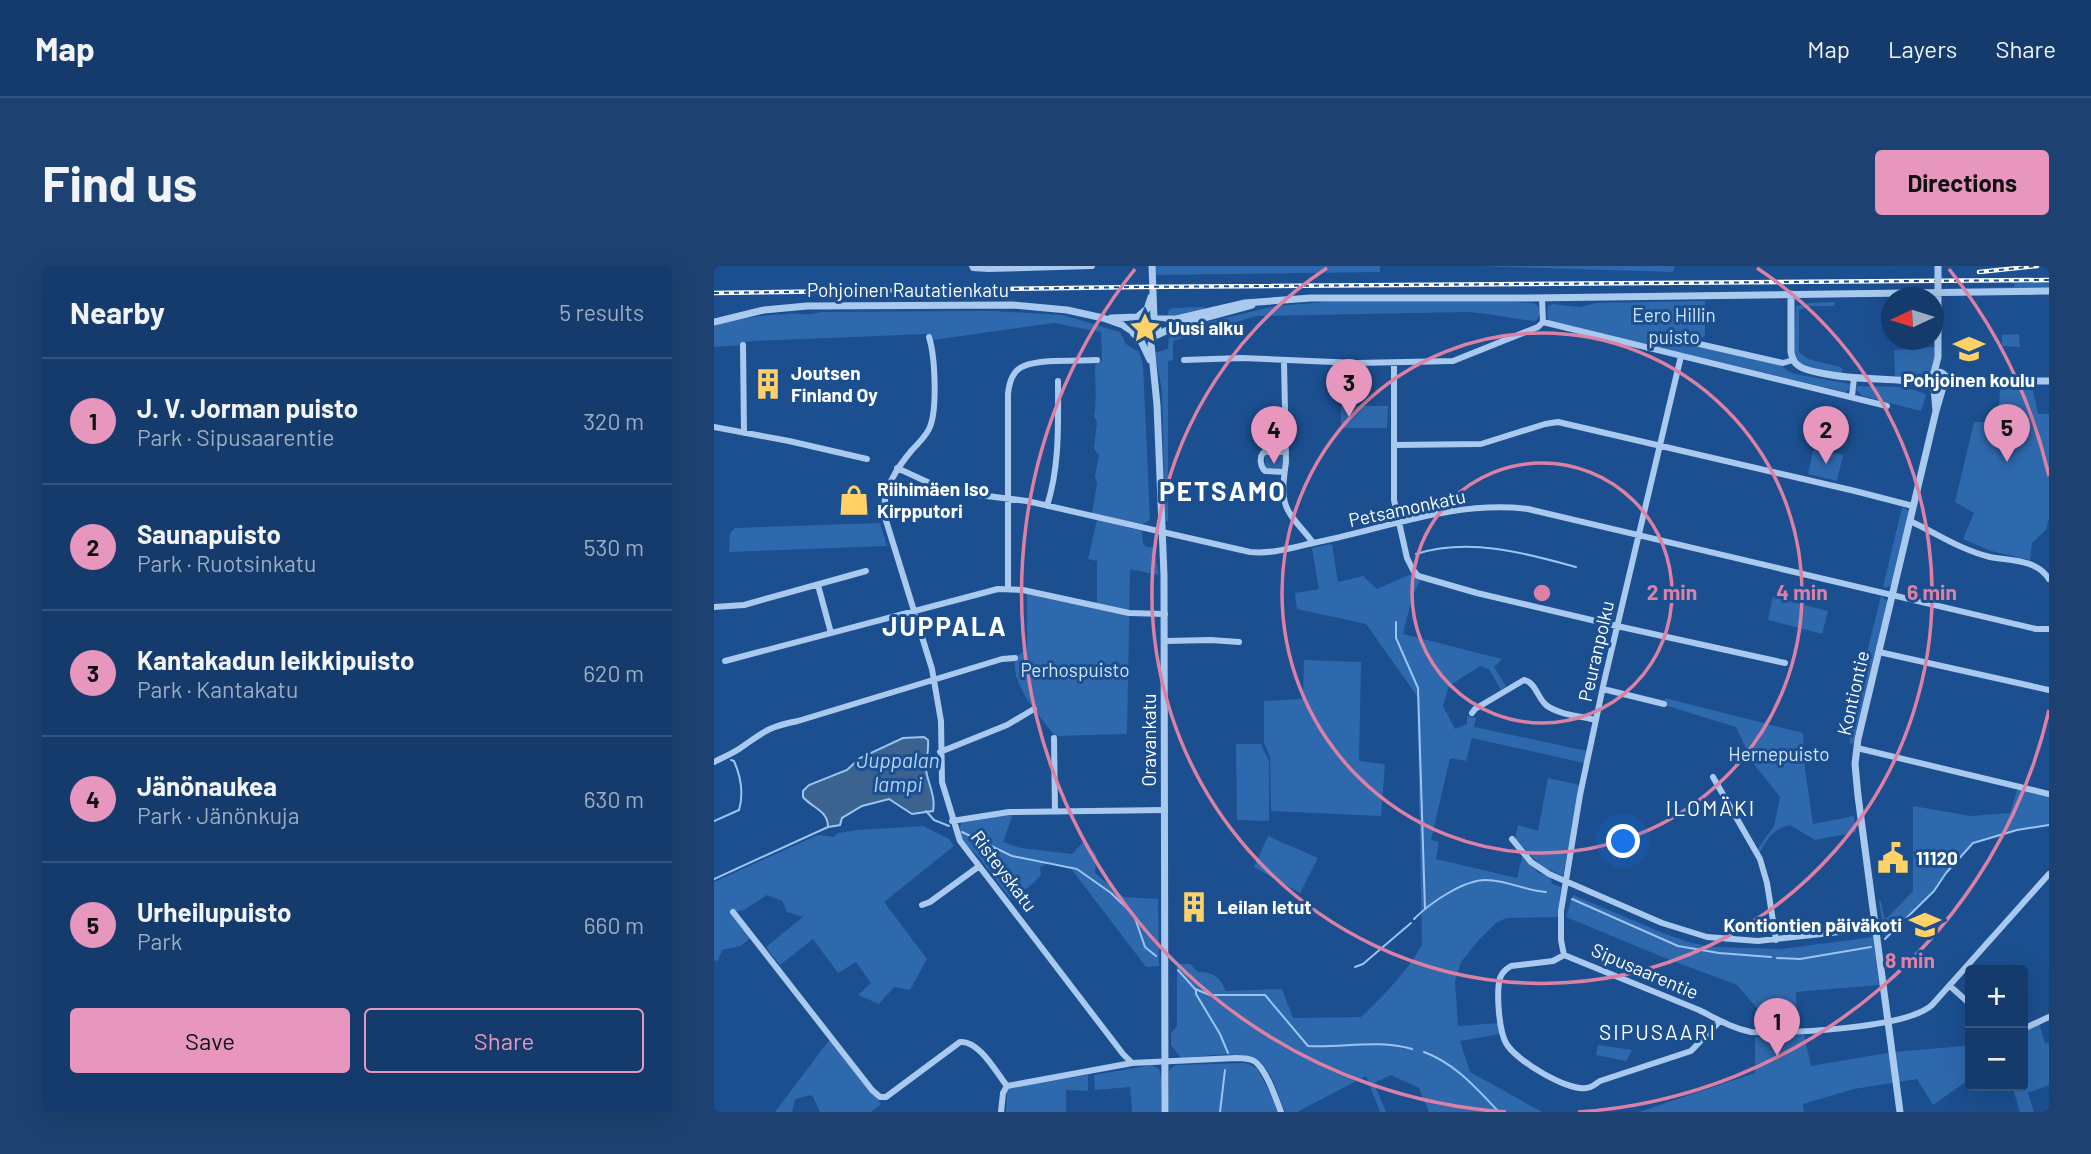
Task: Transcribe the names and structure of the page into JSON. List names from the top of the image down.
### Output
{
  "streets": {
    "street": [
      "Pohjoinen Rautatienkatu",
      "Petsamonkatu",
      "Peuranpolku",
      "Kontiontie",
      "Oravankatu",
      "Risteyskatu",
      "Sipusaarentie"
    ]
  },
  "crossings": [
    ["Pohjoinen Rautatienkatu", "Oravankatu"],
    ["Petsamonkatu", "Peuranpolku"],
    ["Petsamonkatu", "Kontiontie"],
    ["Petsamonkatu", "Oravankatu"],
    ["Petsamonkatu", "Risteyskatu"],
    ["Peuranpolku", "Sipusaarentie"],
    ["Kontiontie", "Sipusaarentie"]
  ],
  "districts": [
    "PETSAMO",
    "JUPPALA",
    "ILOMÄKI",
    "SIPUSAARI"
  ],
  "water": ["Juppalan lampi"],
  "parks": ["Eero Hillin puisto", "Perhospuisto", "Hernepuisto"],
  "places": {
    "place": ["Uusi alku"],
    "school or university": ["Pohjoinen koulu", "Kontiontien päiväkoti"],
    "building": ["Joutsen Finland Oy", "Leilan letut"],
    "shop": ["Riihimäen Iso Kirpputori"],
    "public building": ["11120"]
  },
  "north": "left",
  "page": {
    "header": "Map",
    "nav": ["Map", "Layers", "Share"],
    "buttons": [
      "Directions",
      ["Save", "Share"]
    ],
    "title": "Find us",
    "heading": ["Nearby", "5 results"],
    "list": [
      {
        "mark": "1",
        "name": "J. V. Jorman puisto",
        "note": "Park · Sipusaarentie",
        "value": "320 m"
      },
      {
        "mark": "2",
        "name": "Saunapuisto",
        "note": "Park · Ruotsinkatu",
        "value": "530 m"
      },
      {
        "mark": "3",
        "name": "Kantakadun leikkipuisto",
        "note": "Park · Kantakatu",
        "value": "620 m"
      },
      {
        "mark": "4",
        "name": "Jänönaukea",
        "note": "Park · Jänönkuja",
        "value": "630 m"
      },
      {
        "mark": "5",
        "name": "Urheilupuisto",
        "note": "Park",
        "value": "660 m"
      }
    ],
    "pins": [
      "3",
      "5",
      "2",
      "4",
      "1"
    ],
    "map_buttons": ["+", "−"]
  },
  "rings": [
    "2 min",
    "4 min",
    "6 min",
    "8 min"
  ]
}
